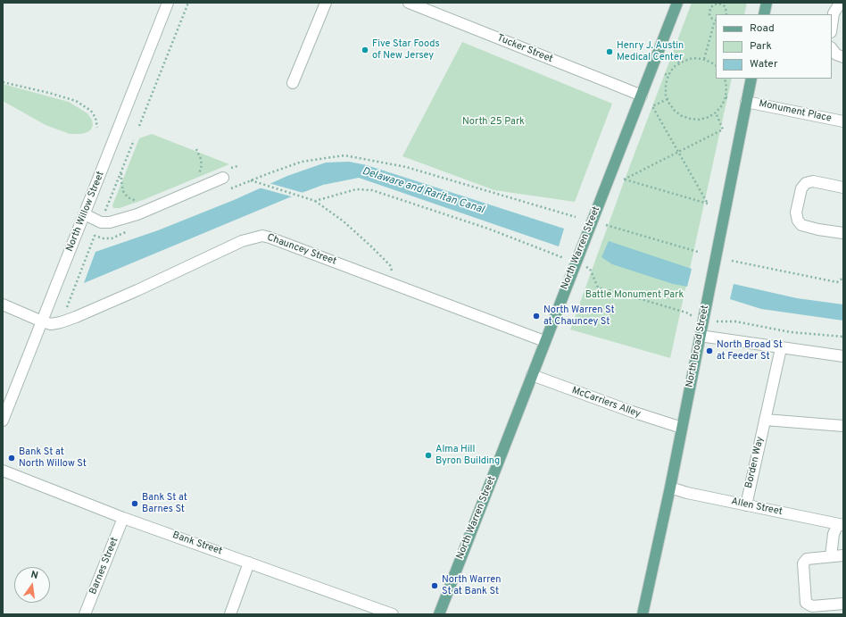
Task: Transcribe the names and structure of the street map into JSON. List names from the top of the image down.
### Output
{
  "streets": {
    "main road": ["North Warren Street", "North Broad Street"],
    "street": [
      "Tucker Street",
      "Monument Place",
      "North Willow Street",
      "Chauncey Street",
      "McCarriers Alley",
      "Borden Way",
      "Allen Street",
      "Bank Street",
      "Barnes Street"
    ]
  },
  "crossings": [
    ["Tucker Street", "North Warren Street"],
    ["Monument Place", "North Broad Street"],
    ["North Willow Street", "Chauncey Street"],
    ["North Warren Street", "Chauncey Street"],
    ["North Warren Street", "McCarriers Alley"],
    ["North Broad Street", "McCarriers Alley"],
    ["North Broad Street", "Allen Street"],
    ["Borden Way", "Allen Street"],
    ["Bank Street", "Barnes Street"]
  ],
  "water": ["Delaware and Raritan Canal"],
  "parks": ["North 25 Park", "Battle Monument Park"],
  "places": [
    "Five Star Foods of New Jersey",
    "Henry J. Austin Medical Center",
    "North Warren St at Chauncey St",
    "North Broad St at Feeder St",
    "Alma Hill Byron Building",
    "Bank St at North Willow St",
    "Bank St at Barnes St",
    "North Warren St at Bank St"
  ],
  "legend": ["Road", "Park", "Water"],
  "north": "top"
}
